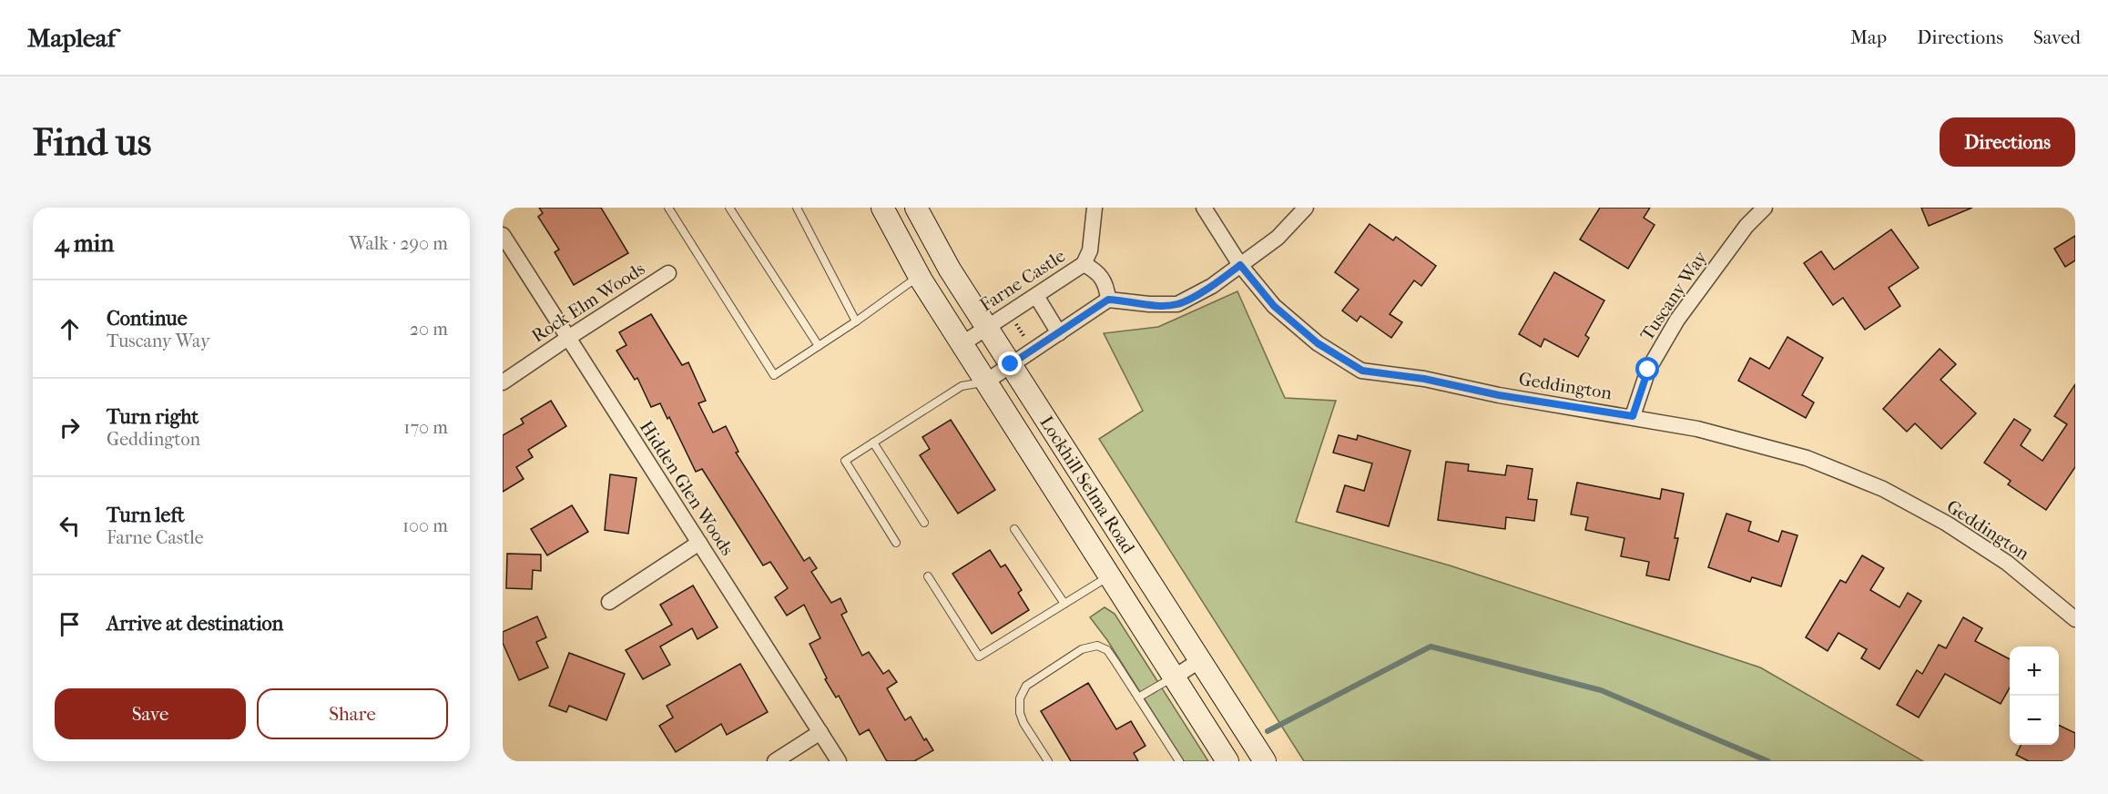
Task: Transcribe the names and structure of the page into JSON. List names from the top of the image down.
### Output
{
  "streets": {
    "main road": ["Lockhill Selma Road"],
    "street": [
      "Farne Castle",
      "Tuscany Way",
      "Rock Elm Woods",
      "Geddington",
      "Hidden Glen Woods"
    ]
  },
  "crossings": [
    ["Farne Castle", "Lockhill Selma Road"],
    ["Tuscany Way", "Geddington"],
    ["Rock Elm Woods", "Hidden Glen Woods"]
  ],
  "page": {
    "header": "Mapleaf",
    "nav": ["Map", "Directions", "Saved"],
    "buttons": [
      "Directions",
      ["Save", "Share"]
    ],
    "title": "Find us",
    "heading": ["4 min", "Walk · 290 m"],
    "list": [
      ["Continue", "Tuscany Way", "20 m"],
      ["Turn right", "Geddington", "170 m"],
      ["Turn left", "Farne Castle", "100 m"],
      "Arrive at destination"
    ],
    "map_buttons": ["+", "−"]
  }
}
